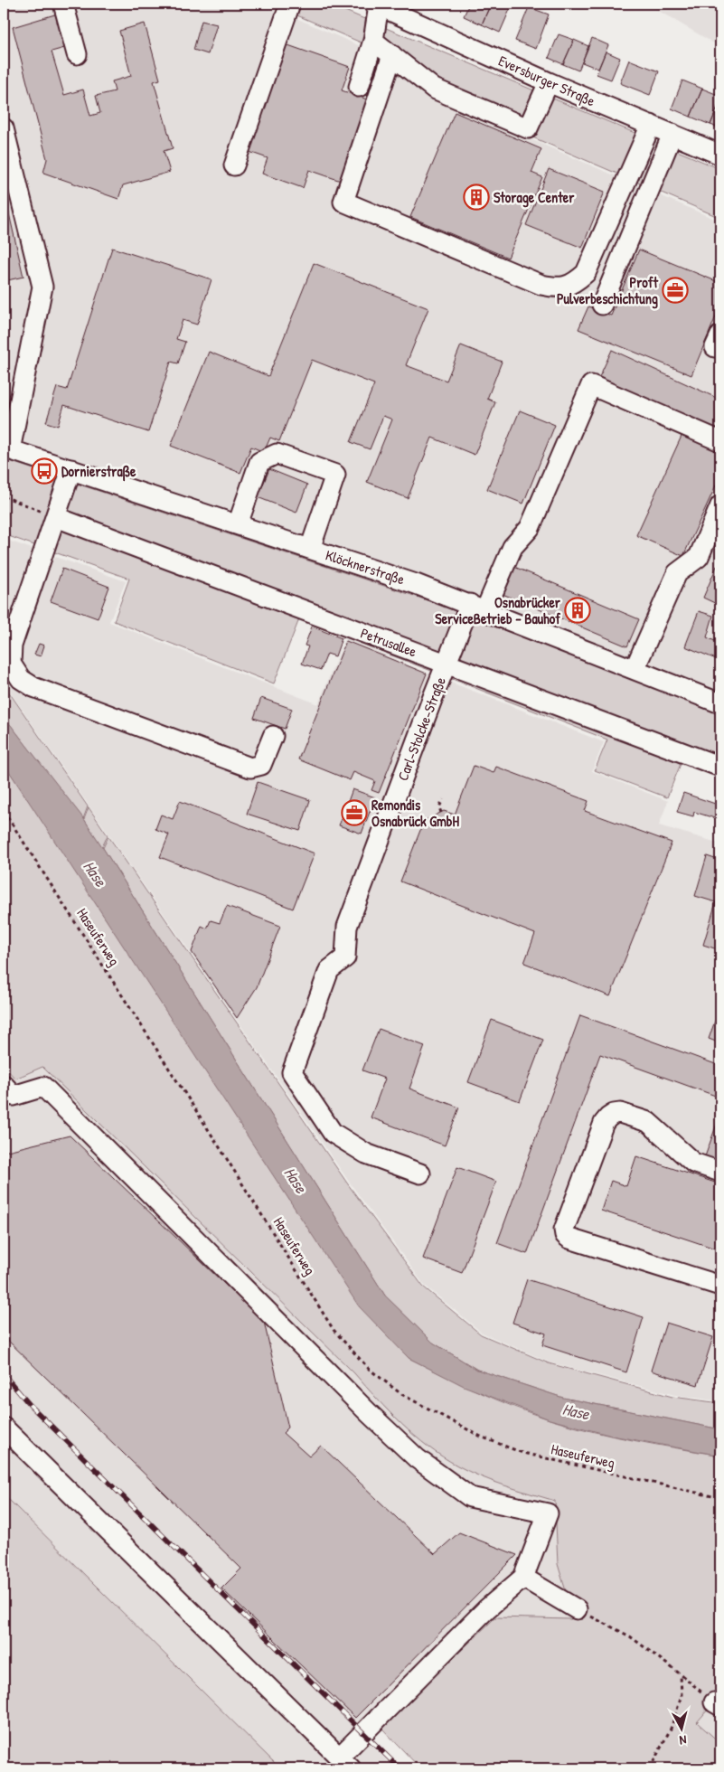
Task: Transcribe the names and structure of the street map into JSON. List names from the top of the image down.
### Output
{
  "streets": {
    "street": [
      "Eversburger Straße",
      "Klöcknerstraße",
      "Petrusallee",
      "Carl-Stolcke-Straße"
    ],
    "path": ["Haseuferweg"]
  },
  "crossings": [
    ["Klöcknerstraße", "Carl-Stolcke-Straße"],
    ["Petrusallee", "Carl-Stolcke-Straße"]
  ],
  "water": ["Hase"],
  "places": {
    "building": ["Storage Center", "Osnabrücker ServiceBetrieb - Bauhof"],
    "office": ["Proft Pulverbeschichtung", "Remondis Osnabrück GmbH"],
    "bus stop": ["Dornierstraße"]
  },
  "north": "bottom"
}
